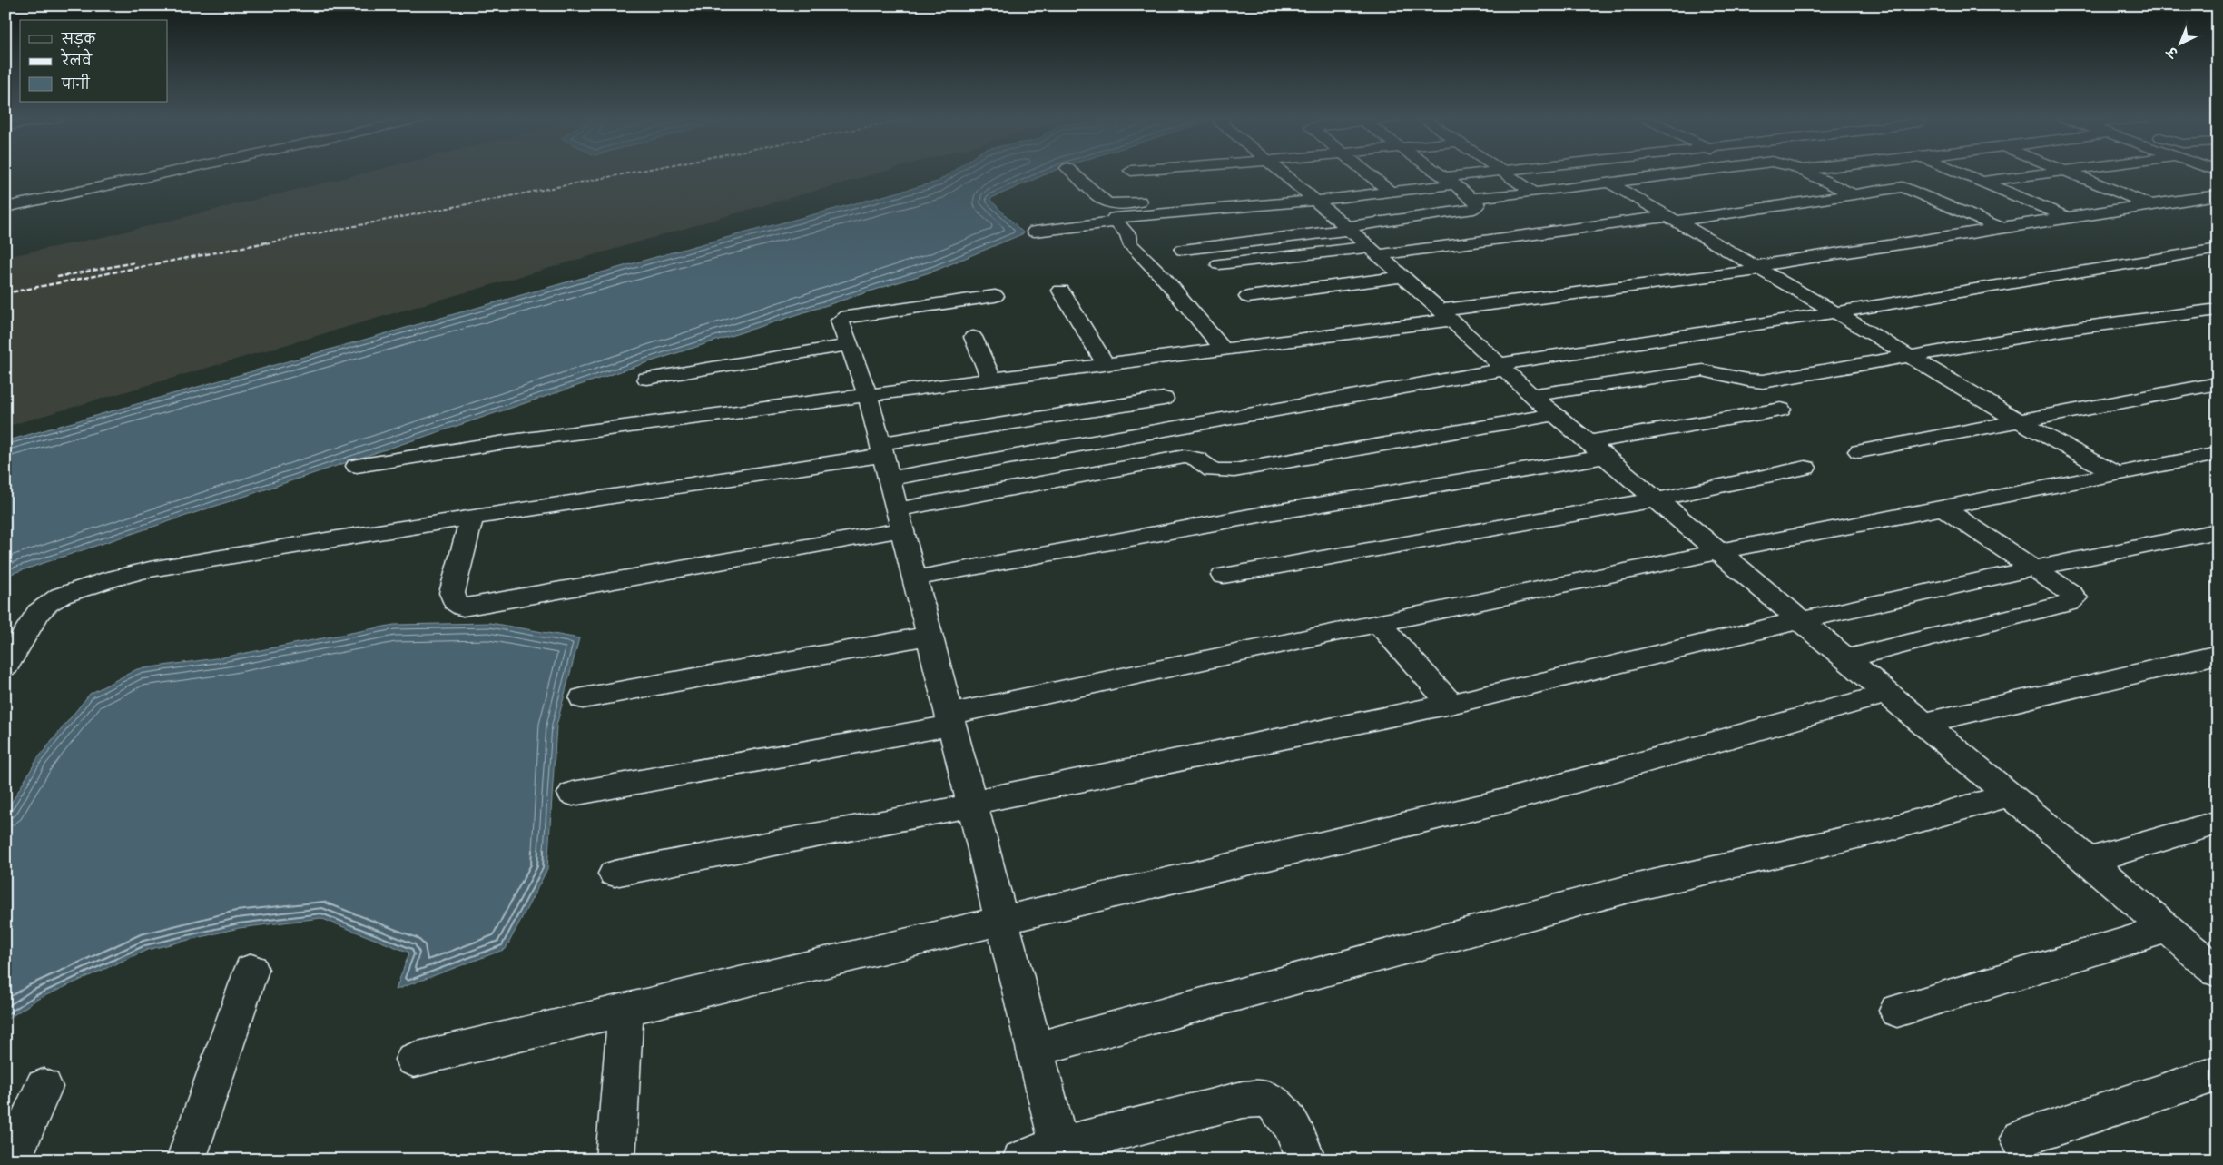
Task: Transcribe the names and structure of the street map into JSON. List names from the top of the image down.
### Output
{
  "legend": ["सड़क", "रेलवे", "पानी"],
  "north": "bottom left"
}
